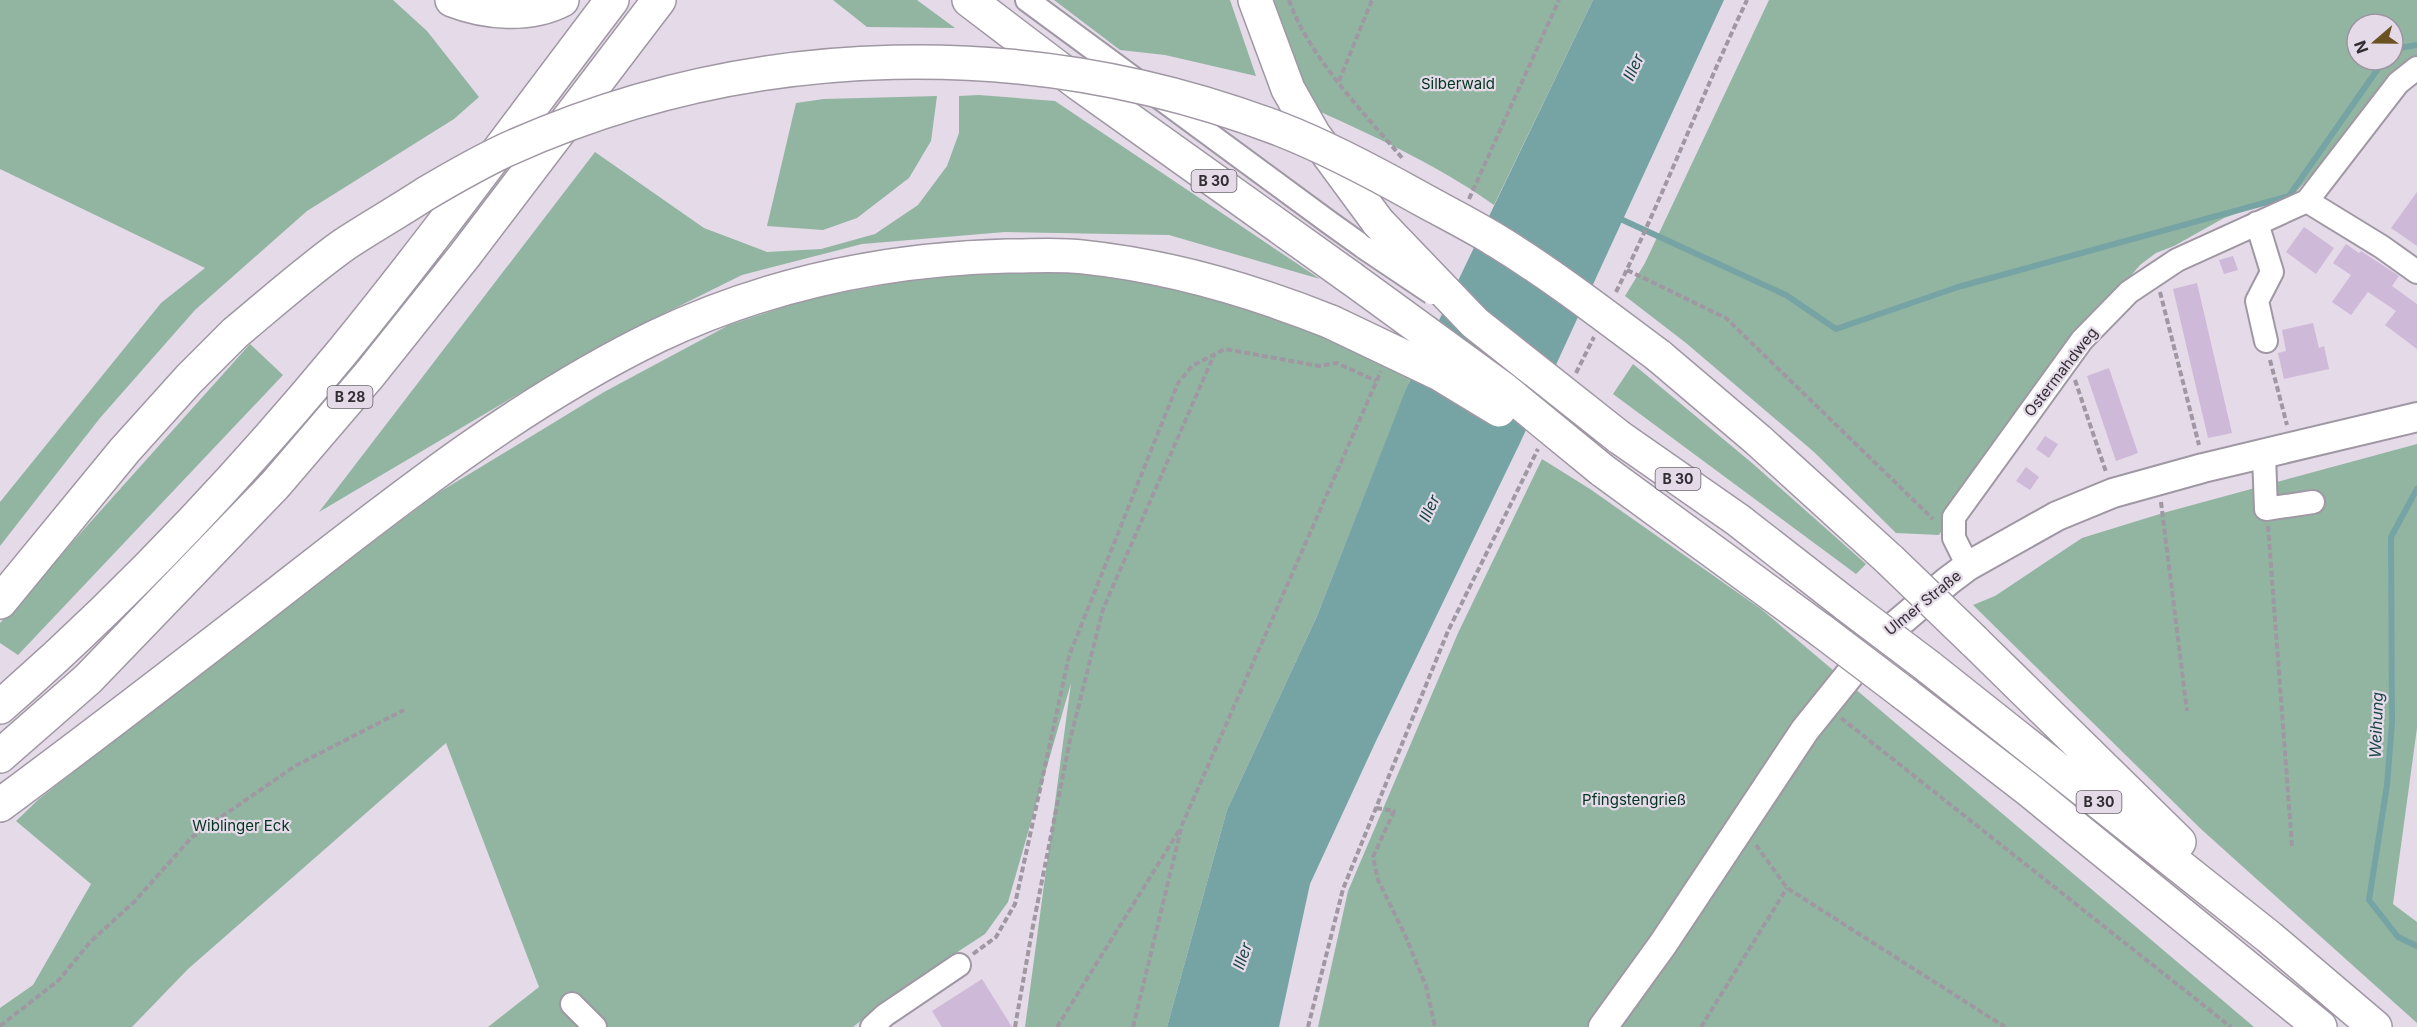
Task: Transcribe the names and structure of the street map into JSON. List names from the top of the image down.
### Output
{
  "streets": {
    "highway": ["B 30", "B 28"],
    "main road": ["Ulmer Straße"],
    "street": ["Ostermahdweg"]
  },
  "water": ["Iller", "Weihung"],
  "parks": ["Silberwald", "Pfingstengrieß", "Wiblinger Eck"],
  "north": "left"
}
